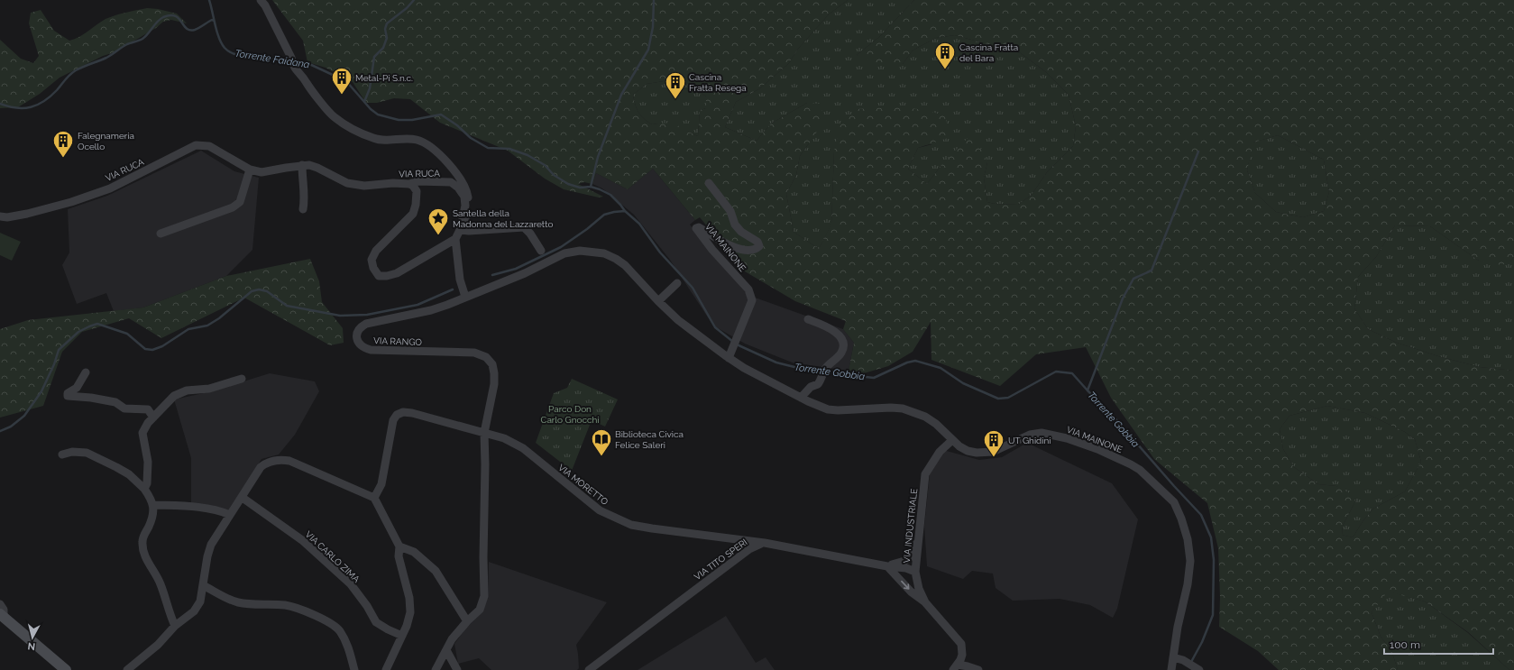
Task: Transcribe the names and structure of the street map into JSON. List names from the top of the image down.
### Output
{
  "streets": {
    "street": [
      "VIA RUCA",
      "VIA MAINONE",
      "VIA RANGO",
      "VIA MORETTO",
      "VIA INDUSTRIALE",
      "VIA CARLO ZIMA",
      "VIA TITO SPERI"
    ]
  },
  "crossings": [
    ["VIA MAINONE", "VIA RANGO"],
    ["VIA MAINONE", "VIA INDUSTRIALE"],
    ["VIA RANGO", "VIA MORETTO"],
    ["VIA MORETTO", "VIA TITO SPERI"]
  ],
  "water": ["Torrente Faidana", "Torrente Gobbia"],
  "parks": ["Parco Don Carlo Gnocchi"],
  "places": {
    "building": [
      "Cascina Fratta del Bara",
      "Metal-Pi S.n.c.",
      "Cascina Fratta Resega",
      "Falegnameria Ocello",
      "UT Ghidini"
    ],
    "place": ["Santella della Madonna del Lazzaretto"],
    "library": ["Biblioteca Civica Felice Saleri"]
  },
  "scale_bar": "100 m",
  "north": "bottom"
}
